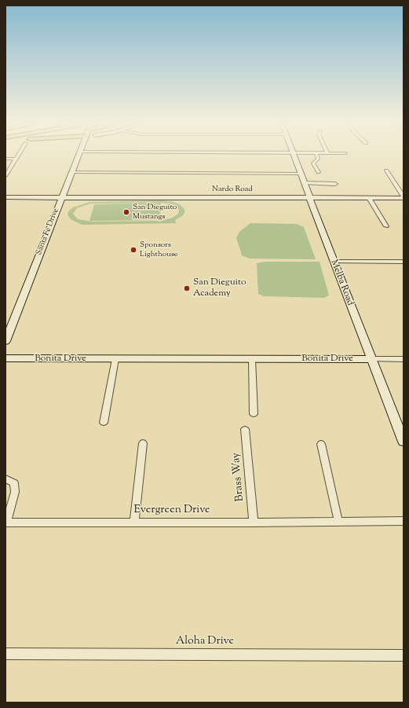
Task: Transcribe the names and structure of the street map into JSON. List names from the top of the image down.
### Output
{
  "streets": {
    "street": [
      "Nardo Road",
      "Santa Fe Drive",
      "Melba Road",
      "Bonita Drive",
      "Brass Way",
      "Evergreen Drive",
      "Aloha Drive"
    ]
  },
  "crossings": [
    ["Nardo Road", "Santa Fe Drive"],
    ["Nardo Road", "Melba Road"],
    ["Melba Road", "Bonita Drive"],
    ["Brass Way", "Evergreen Drive"]
  ],
  "places": ["San Dieguito Mustangs", "Sponsors Lighthouse", "San Dieguito Academy"]
}
